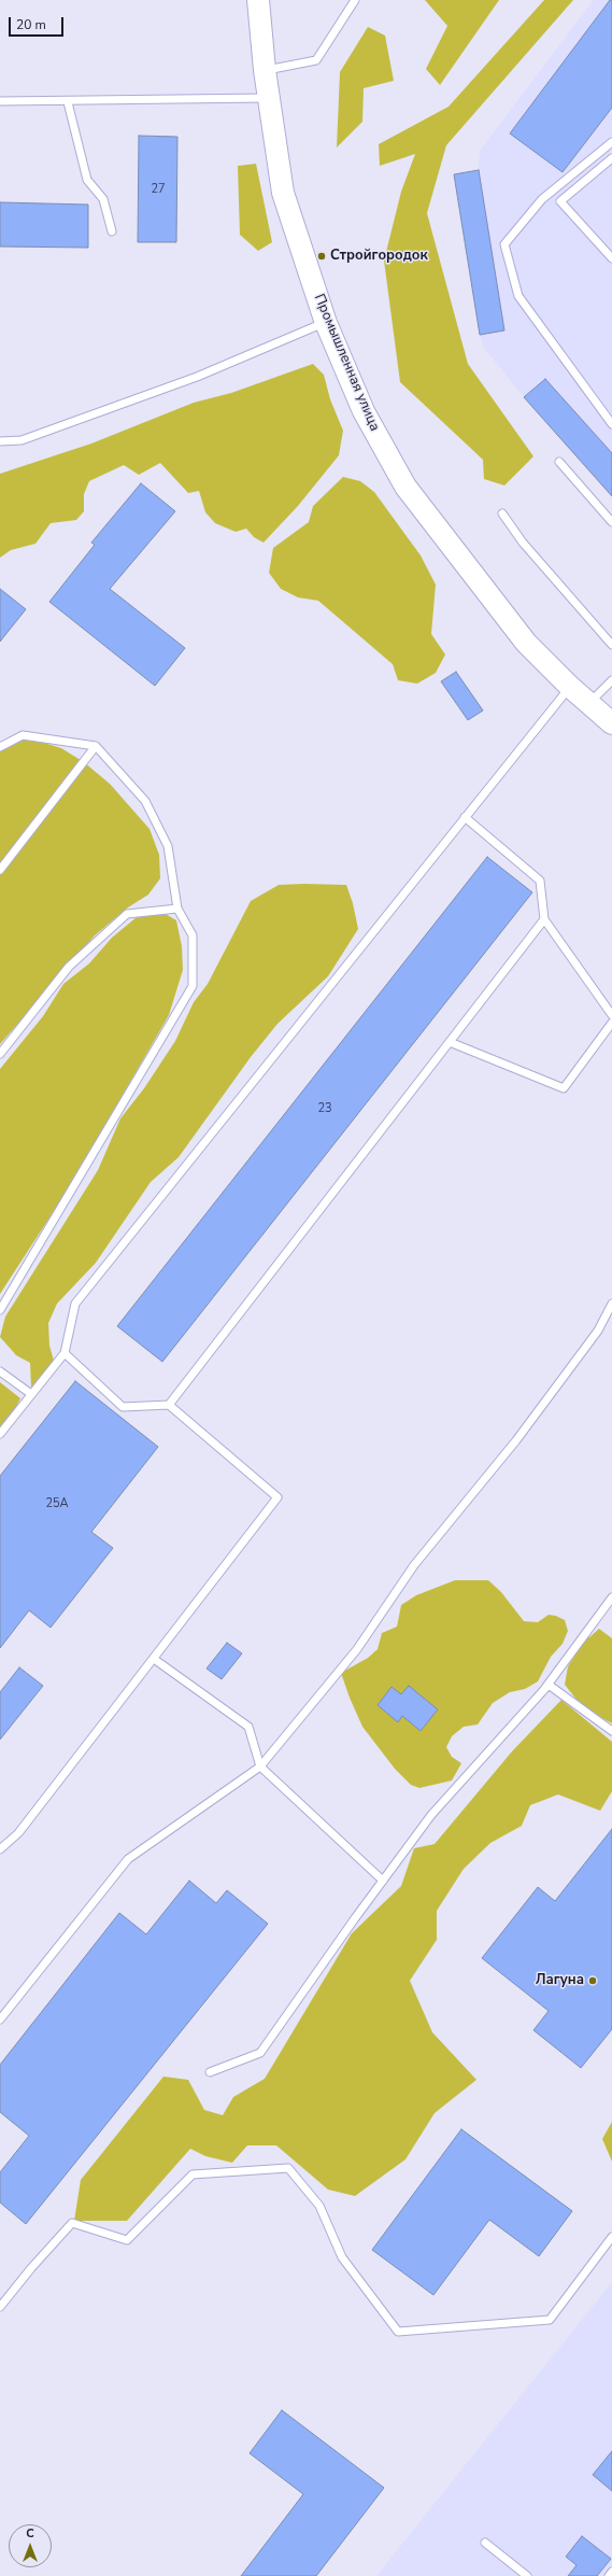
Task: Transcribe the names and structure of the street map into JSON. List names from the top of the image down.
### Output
{
  "streets": {
    "street": ["Промышленная улица"]
  },
  "places": ["Стройгородок", "Лагуна"],
  "house_numbers": ["27", "23", "25А"],
  "scale_bar": "20 m",
  "north": "top"
}
